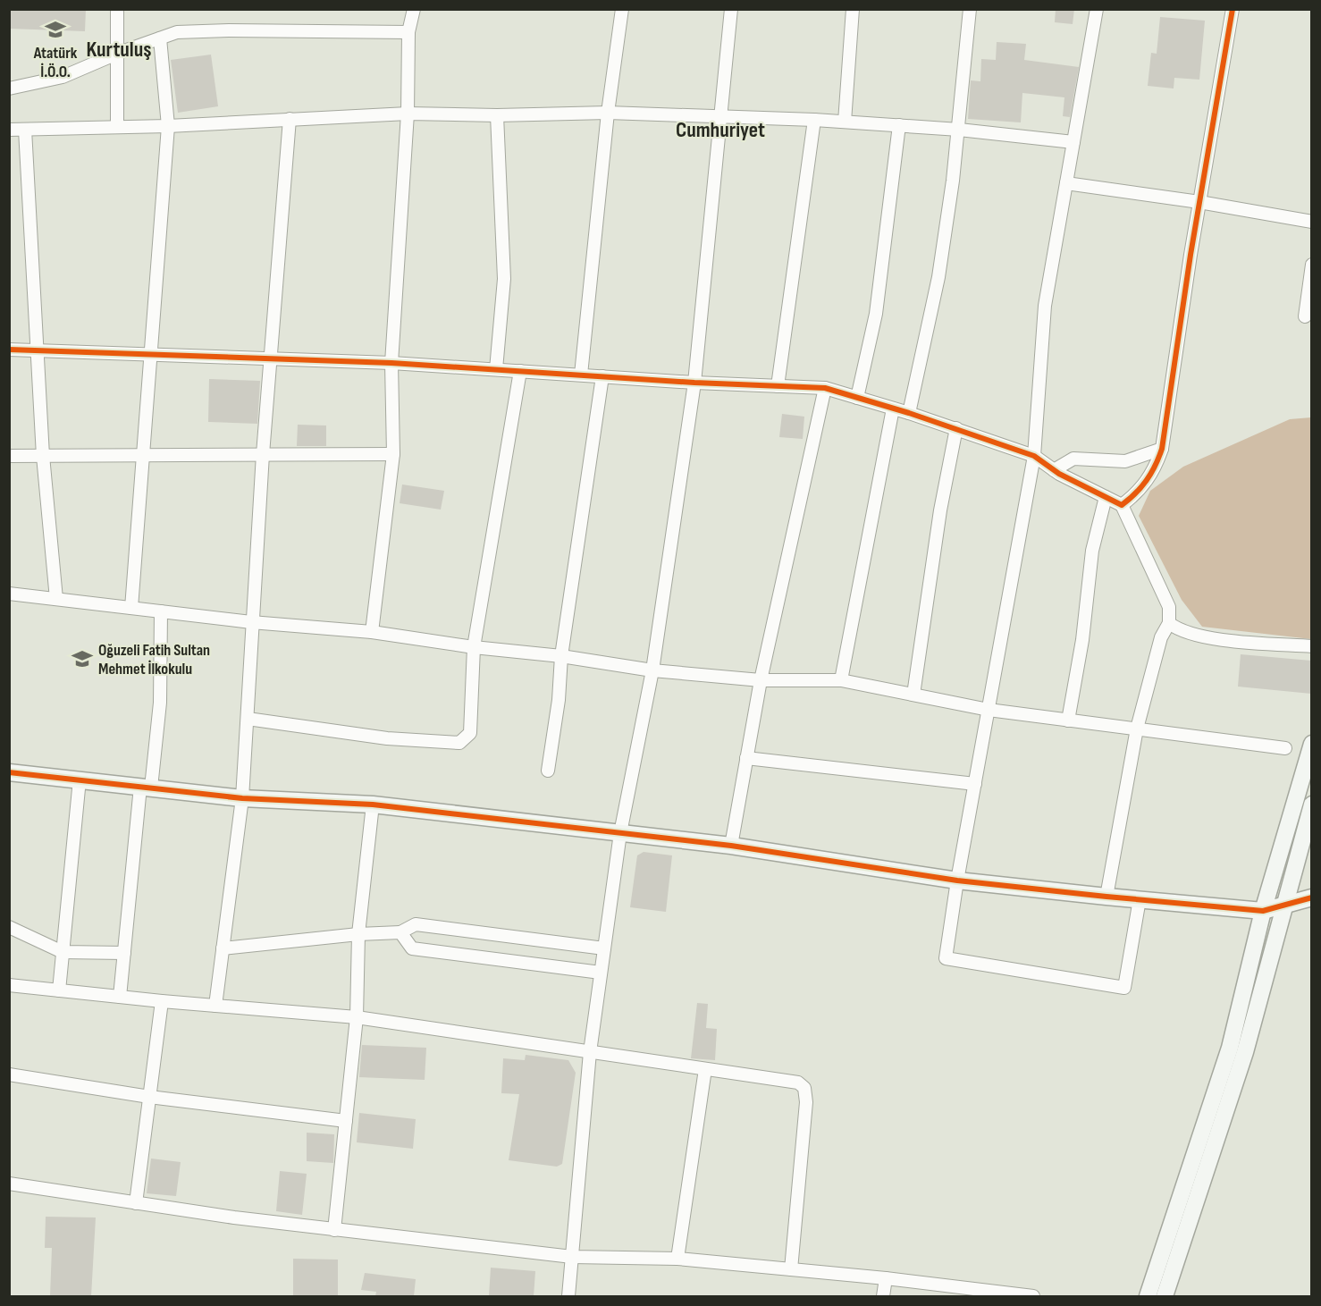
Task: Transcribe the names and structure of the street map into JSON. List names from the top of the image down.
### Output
{
  "districts": ["Kurtuluş", "Cumhuriyet"],
  "places": {
    "school or university": ["Atatürk İ.Ö.O.", "Oğuzeli Fatih Sultan Mehmet İlkokulu"]
  }
}
